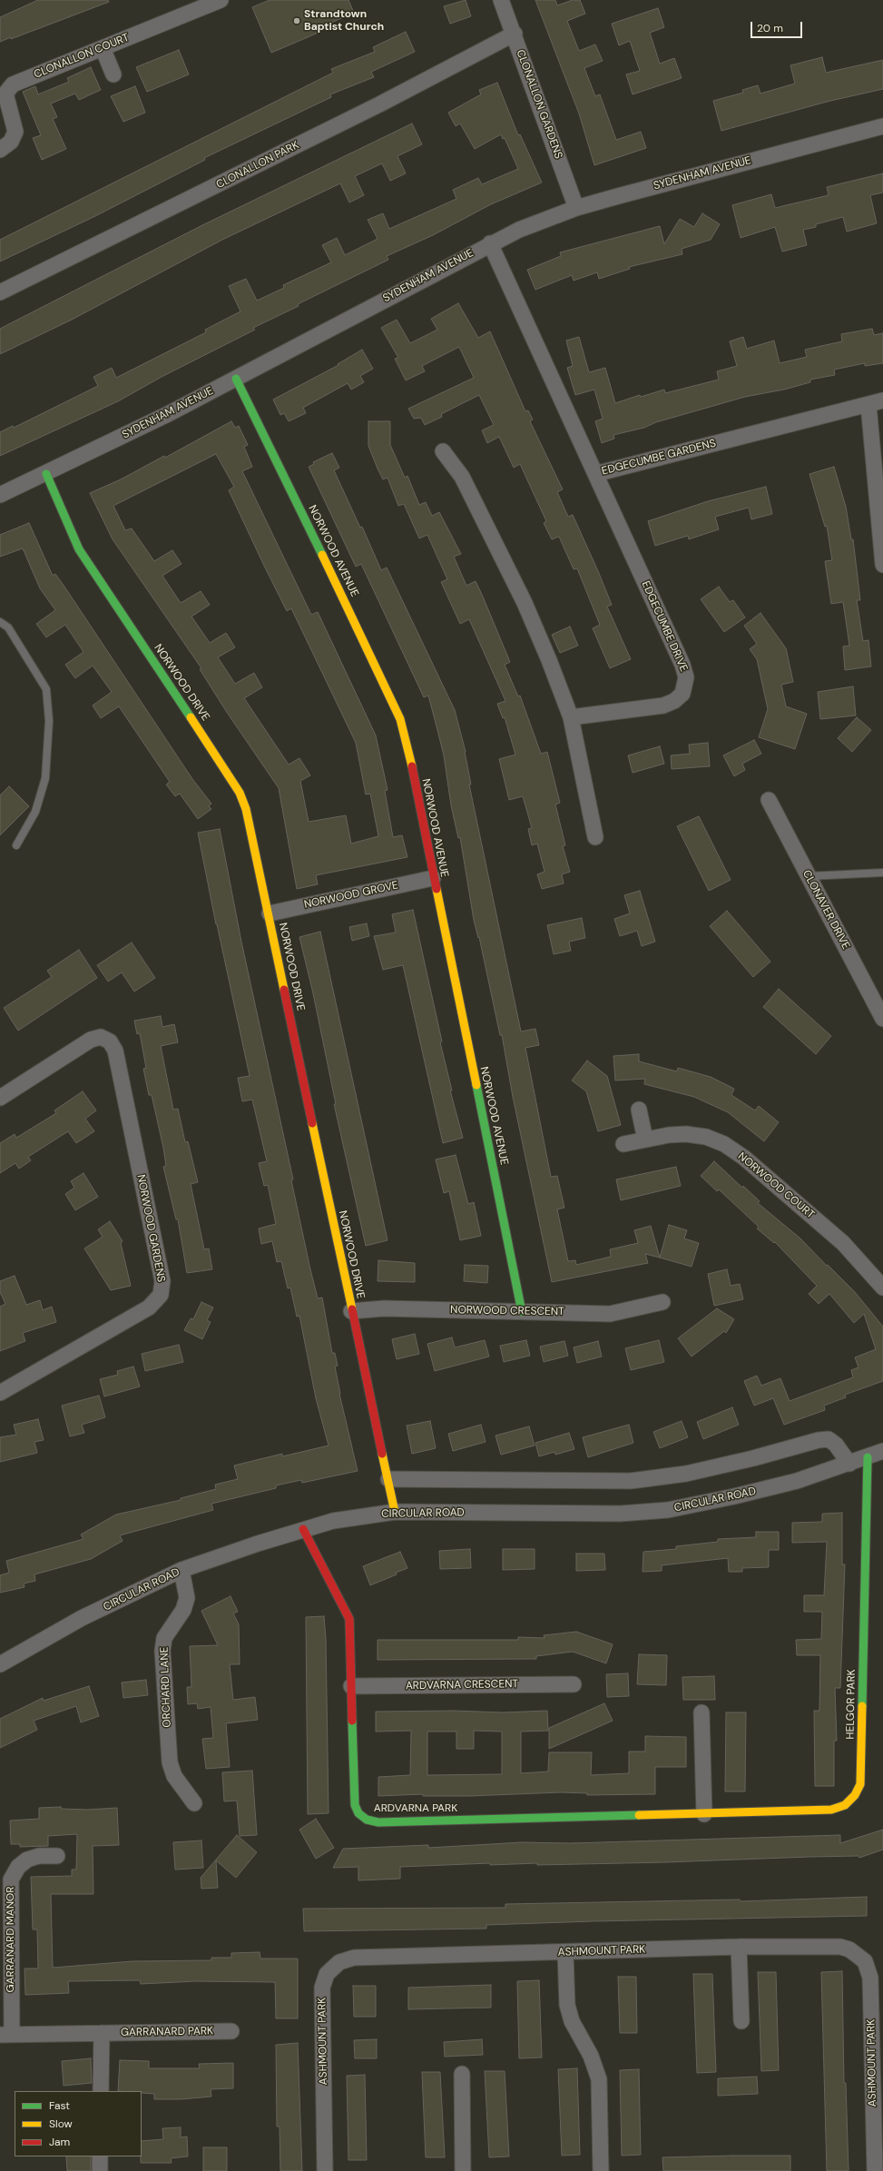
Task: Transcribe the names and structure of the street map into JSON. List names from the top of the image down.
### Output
{
  "streets": {
    "street": [
      "CLONALLON COURT",
      "CLONALLON GARDENS",
      "CLONALLON PARK",
      "SYDENHAM AVENUE",
      "EDGECUMBE GARDENS",
      "NORWOOD AVENUE",
      "EDGECUMBE DRIVE",
      "NORWOOD DRIVE",
      "NORWOOD GROVE",
      "CLONAVER DRIVE",
      "NORWOOD COURT",
      "NORWOOD GARDENS",
      "NORWOOD CRESCENT",
      "CIRCULAR ROAD",
      "ARDVARNA CRESCENT",
      "ORCHARD LANE",
      "HELGOR PARK",
      "ARDVARNA PARK",
      "GARRANARD MANOR",
      "ASHMOUNT PARK",
      "GARRANARD PARK"
    ]
  },
  "crossings": [
    ["CLONALLON GARDENS", "CLONALLON PARK"],
    ["CLONALLON GARDENS", "SYDENHAM AVENUE"],
    ["SYDENHAM AVENUE", "EDGECUMBE GARDENS"],
    ["SYDENHAM AVENUE", "NORWOOD AVENUE"],
    ["SYDENHAM AVENUE", "NORWOOD DRIVE"],
    ["EDGECUMBE GARDENS", "EDGECUMBE DRIVE"],
    ["NORWOOD AVENUE", "NORWOOD GROVE"],
    ["NORWOOD AVENUE", "NORWOOD CRESCENT"],
    ["NORWOOD DRIVE", "NORWOOD GROVE"],
    ["NORWOOD DRIVE", "NORWOOD CRESCENT"],
    ["NORWOOD DRIVE", "CIRCULAR ROAD"],
    ["CIRCULAR ROAD", "ORCHARD LANE"],
    ["CIRCULAR ROAD", "HELGOR PARK"],
    ["CIRCULAR ROAD", "ARDVARNA PARK"],
    ["ARDVARNA CRESCENT", "ARDVARNA PARK"],
    ["HELGOR PARK", "ARDVARNA PARK"],
    ["GARRANARD MANOR", "GARRANARD PARK"]
  ],
  "places": ["Strandtown Baptist Church"],
  "legend": ["Fast", "Slow", "Jam"],
  "scale_bar": "20 m"
}
